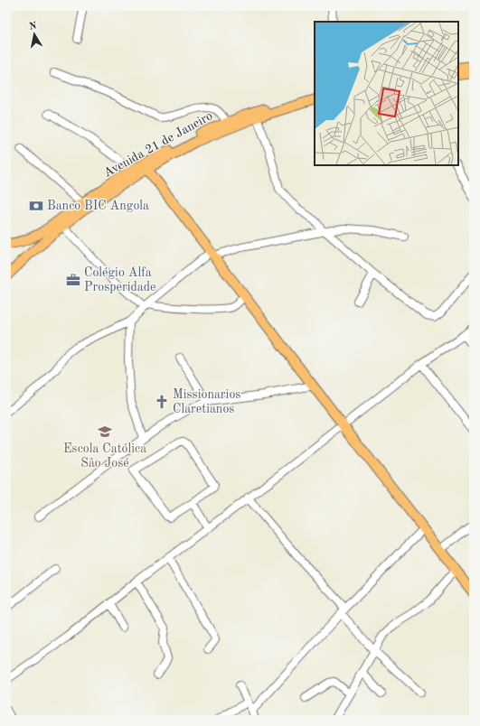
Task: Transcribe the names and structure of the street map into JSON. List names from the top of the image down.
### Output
{
  "streets": {
    "main road": ["Avenida 21 de Janeiro"]
  },
  "places": {
    "bank": ["Banco BIC Angola"],
    "office": ["Colégio Alfa Prosperidade"],
    "church": ["Missionarios Claretianos"],
    "school or university": ["Escola Católica São José"]
  },
  "north": "top"
}
